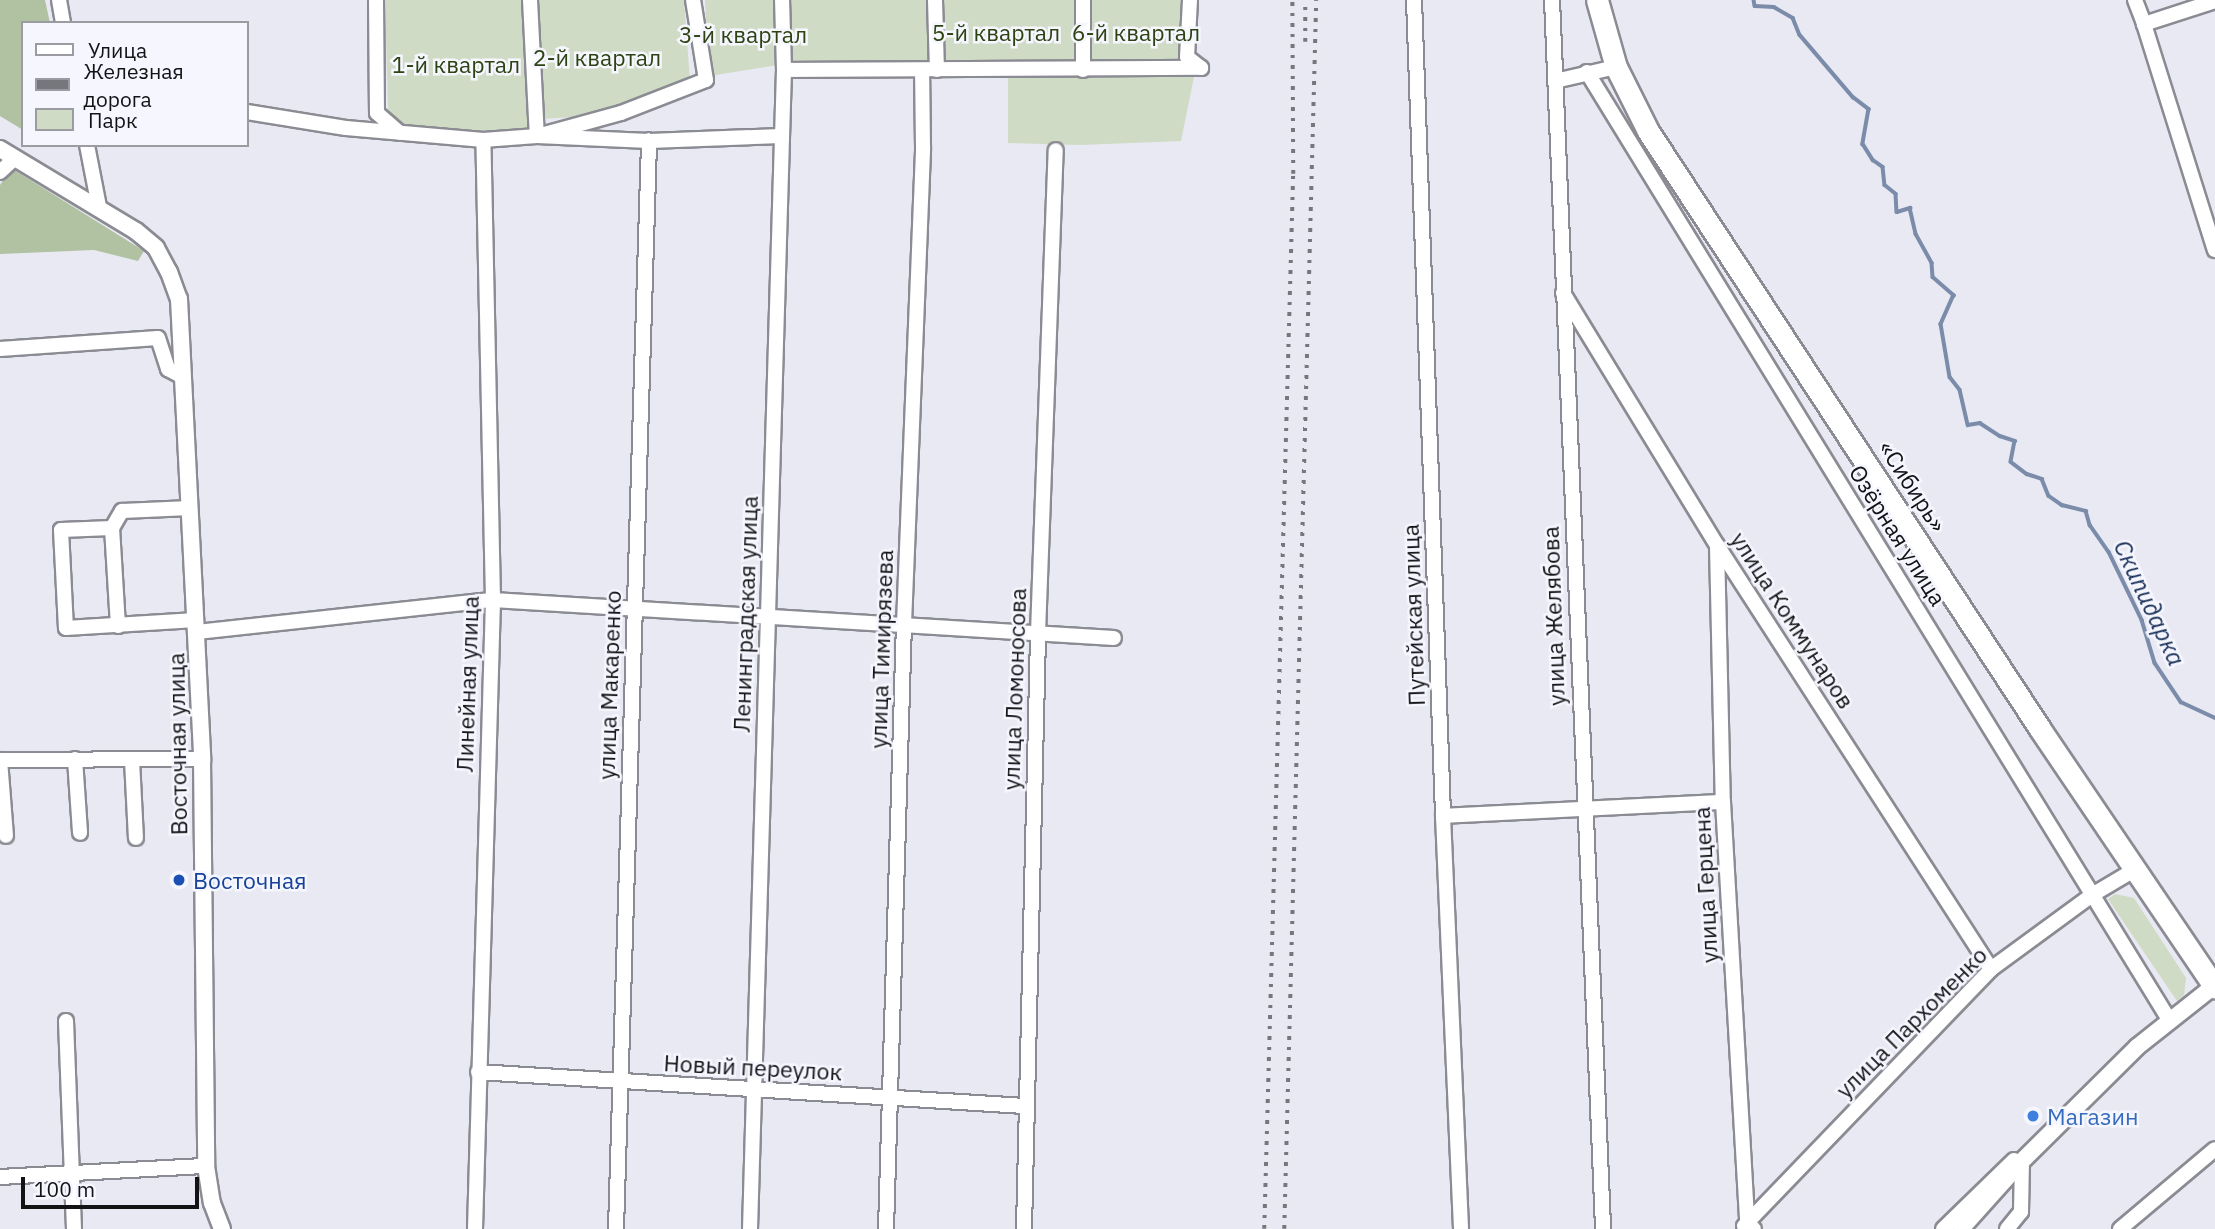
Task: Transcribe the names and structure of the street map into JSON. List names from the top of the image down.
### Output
{
  "streets": {
    "main road": ["«Сибирь»"],
    "street": [
      "Озёрная улица",
      "Ленинградская улица",
      "Путейская улица",
      "улица Желябова",
      "улица Коммунаров",
      "улица Тимирязева",
      "Линейная улица",
      "улица Макаренко",
      "улица Ломоносова",
      "Восточная улица",
      "улица Герцена",
      "улица Пархоменко",
      "Новый переулок"
    ]
  },
  "crossings": [
    ["«Сибирь»", "улица Пархоменко"],
    ["Озёрная улица", "улица Пархоменко"],
    ["Ленинградская улица", "Новый переулок"],
    ["улица Желябова", "улица Коммунаров"],
    ["улица Коммунаров", "улица Герцена"],
    ["улица Коммунаров", "улица Пархоменко"],
    ["улица Тимирязева", "Новый переулок"],
    ["Линейная улица", "Новый переулок"],
    ["улица Макаренко", "Новый переулок"],
    ["улица Ломоносова", "Новый переулок"],
    ["улица Герцена", "улица Пархоменко"]
  ],
  "water": ["Скипидарка"],
  "parks": [
    "5-й квартал",
    "6-й квартал",
    "3-й квартал",
    "2-й квартал",
    "1-й квартал"
  ],
  "places": ["Восточная", "Магазин"],
  "legend": ["Улица", "Железная дорога", "Парк"],
  "scale_bar": "100 m"
}
